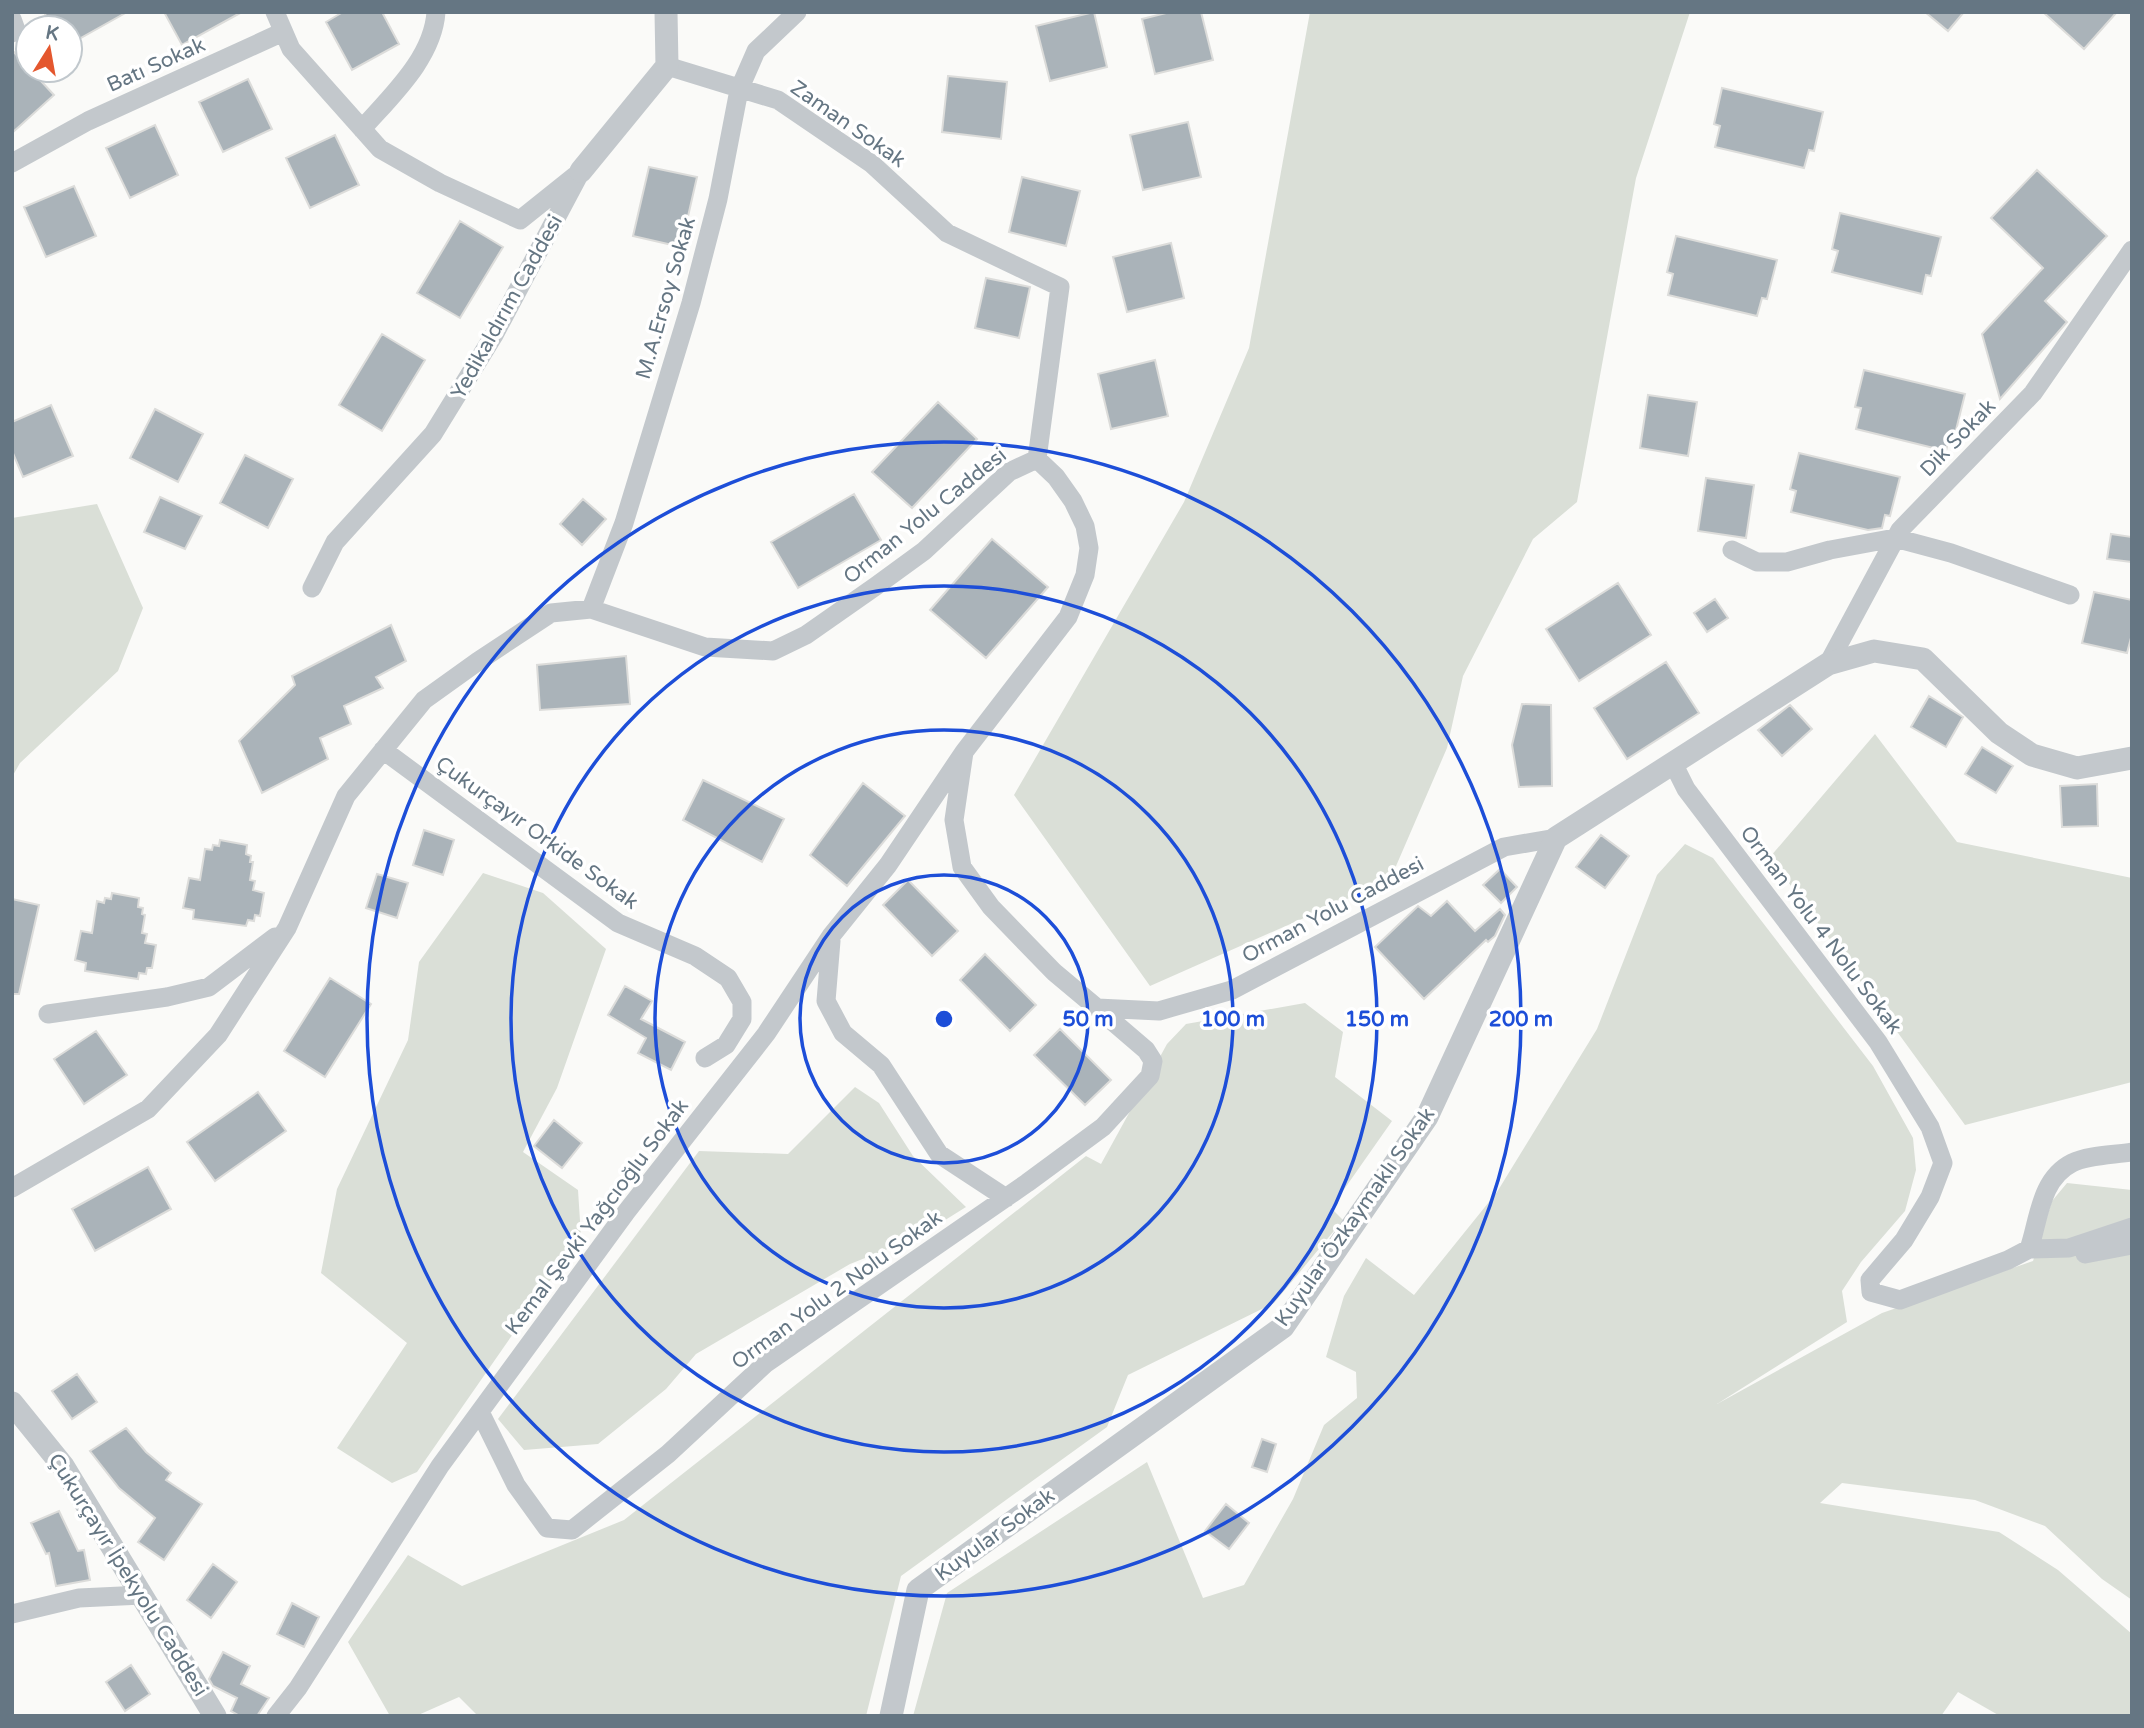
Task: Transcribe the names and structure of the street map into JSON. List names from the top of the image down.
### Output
{
  "streets": {
    "street": [
      "Batı Sokak",
      "Zaman Sokak",
      "M.A.Ersoy Sokak",
      "Yedikaldırım Caddesi",
      "Dik Sokak",
      "Orman Yolu Caddesi",
      "Çukurçayır Orkide Sokak",
      "Orman Yolu 4 Nolu Sokak",
      "Kemal Şevki Yağcıoğlu Sokak",
      "Kuyular Özkaymaklı Sokak",
      "Orman Yolu 2 Nolu Sokak",
      "Kuyular Sokak",
      "Çukurçayır İpekyolu Caddesi"
    ]
  },
  "crossings": [
    ["Zaman Sokak", "M.A.Ersoy Sokak"],
    ["Zaman Sokak", "Yedikaldırım Caddesi"],
    ["Zaman Sokak", "Orman Yolu Caddesi"],
    ["M.A.Ersoy Sokak", "Orman Yolu Caddesi"],
    ["Orman Yolu Caddesi", "Çukurçayır Orkide Sokak"],
    ["Orman Yolu Caddesi", "Kemal Şevki Yağcıoğlu Sokak"],
    ["Orman Yolu Caddesi", "Kuyular Özkaymaklı Sokak"],
    ["Orman Yolu Caddesi", "Orman Yolu 2 Nolu Sokak"],
    ["Kemal Şevki Yağcıoğlu Sokak", "Orman Yolu 2 Nolu Sokak"],
    ["Kuyular Özkaymaklı Sokak", "Kuyular Sokak"]
  ],
  "north": "top",
  "rings": [
    "50 m",
    "100 m",
    "150 m",
    "200 m"
  ]
}
